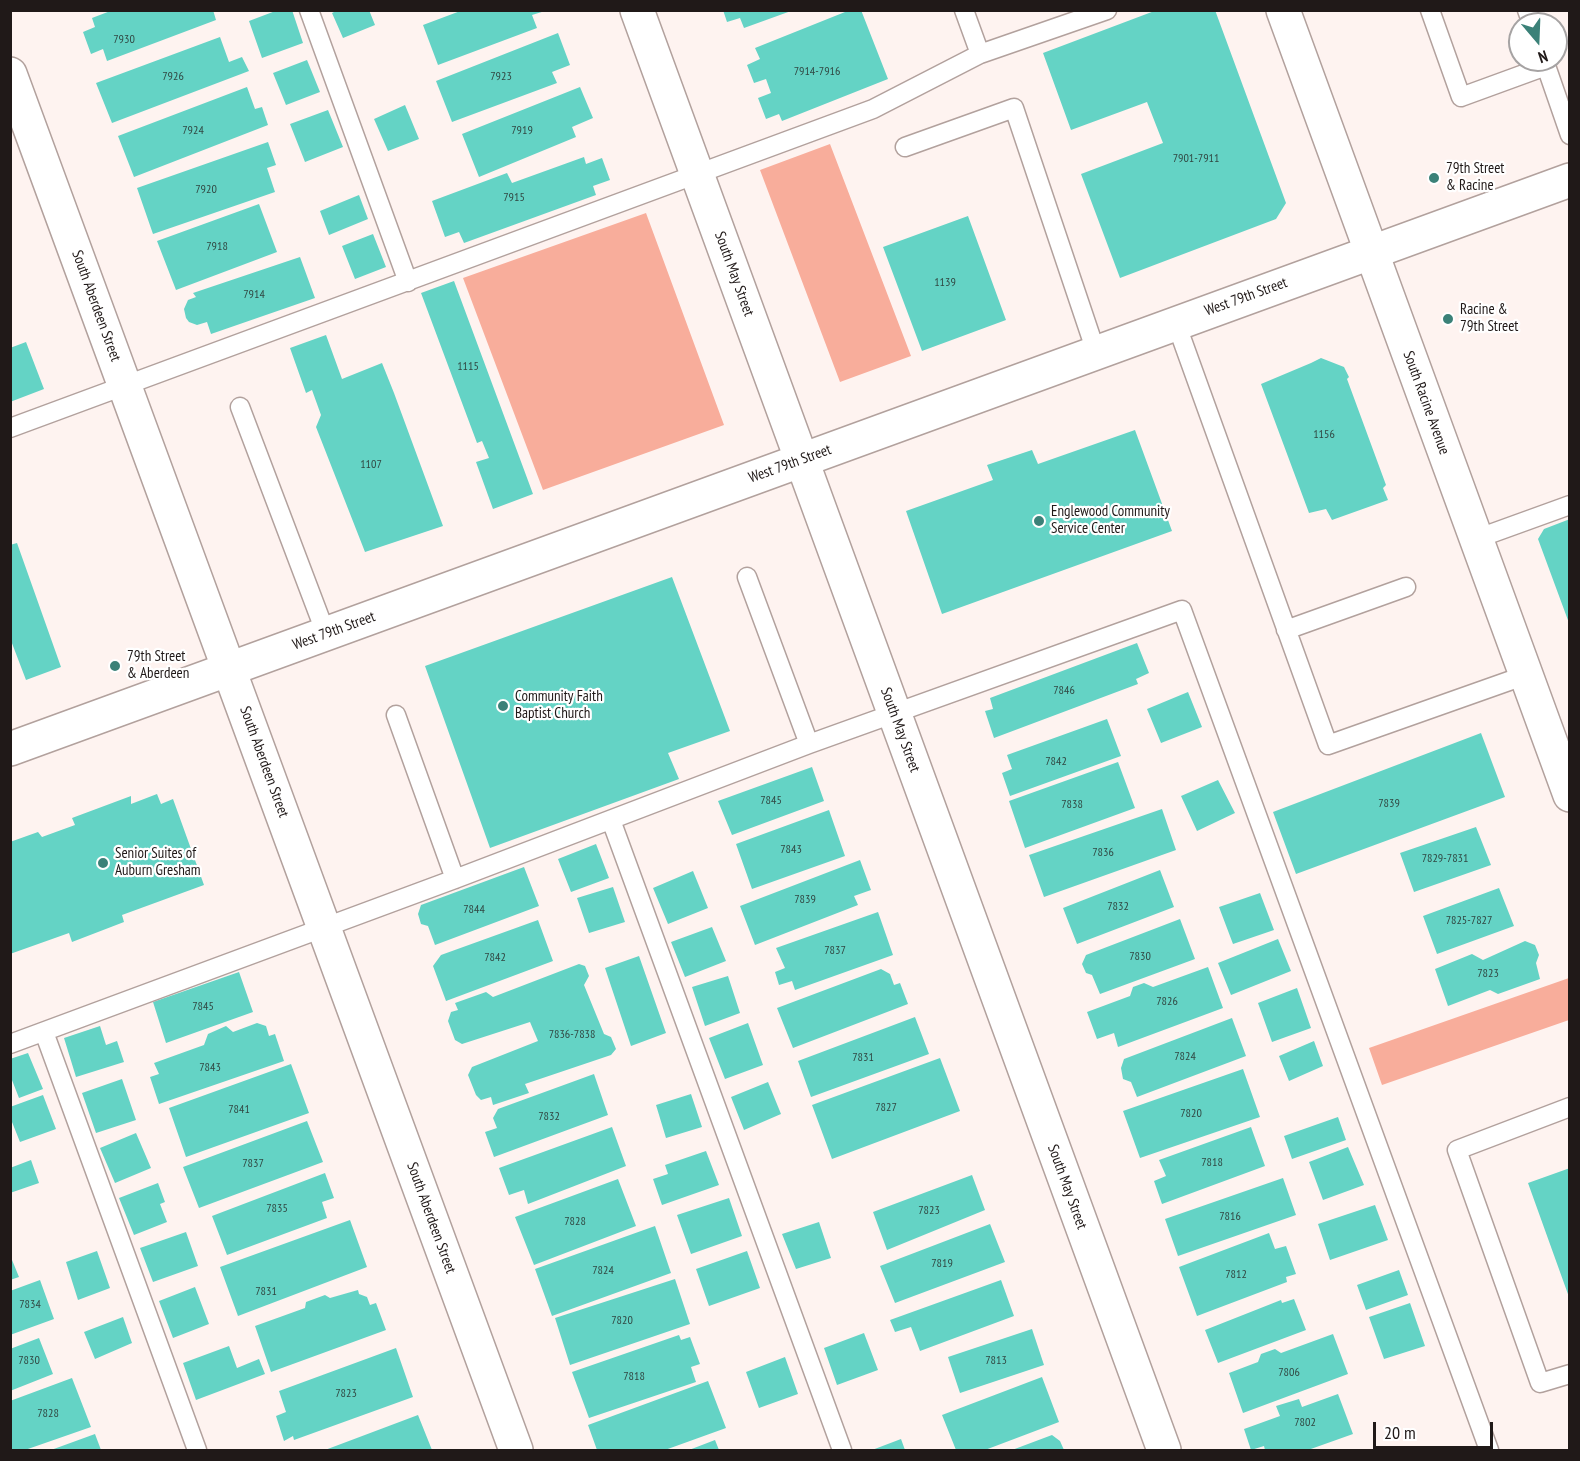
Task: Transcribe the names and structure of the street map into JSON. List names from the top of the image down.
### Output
{
  "streets": {
    "street": [
      "South May Street",
      "West 79th Street",
      "South Aberdeen Street",
      "South Racine Avenue"
    ]
  },
  "crossings": [
    ["South May Street", "West 79th Street"],
    ["West 79th Street", "South Aberdeen Street"],
    ["West 79th Street", "South Racine Avenue"]
  ],
  "places": [
    "79th Street & Racine",
    "Racine & 79th Street",
    "Englewood Community Service Center",
    "79th Street & Aberdeen",
    "Community Faith Baptist Church",
    "Senior Suites of Auburn Gresham"
  ],
  "house_numbers": [
    "7930",
    "7914-7916",
    "7926",
    "7923",
    "7924",
    "7919",
    "7901-7911",
    "7920",
    "7915",
    "7918",
    "1139",
    "7914",
    "1115",
    "1156",
    "1107",
    "7846",
    "7842",
    "7845",
    "7839",
    "7838",
    "7843",
    "7836",
    "7829-7831",
    "7839",
    "7832",
    "7844",
    "7825-7827",
    "7837",
    "7830",
    "7842",
    "7823",
    "7826",
    "7845",
    "7836-7838",
    "7824",
    "7831",
    "7843",
    "7827",
    "7841",
    "7820",
    "7832",
    "7818",
    "7837",
    "7835",
    "7823",
    "7816",
    "7828",
    "7819",
    "7824",
    "7812",
    "7831",
    "7834",
    "7820",
    "7830",
    "7813",
    "7806",
    "7818",
    "7823",
    "7828",
    "7802"
  ],
  "scale_bar": "20 m",
  "north": "bottom"
}
